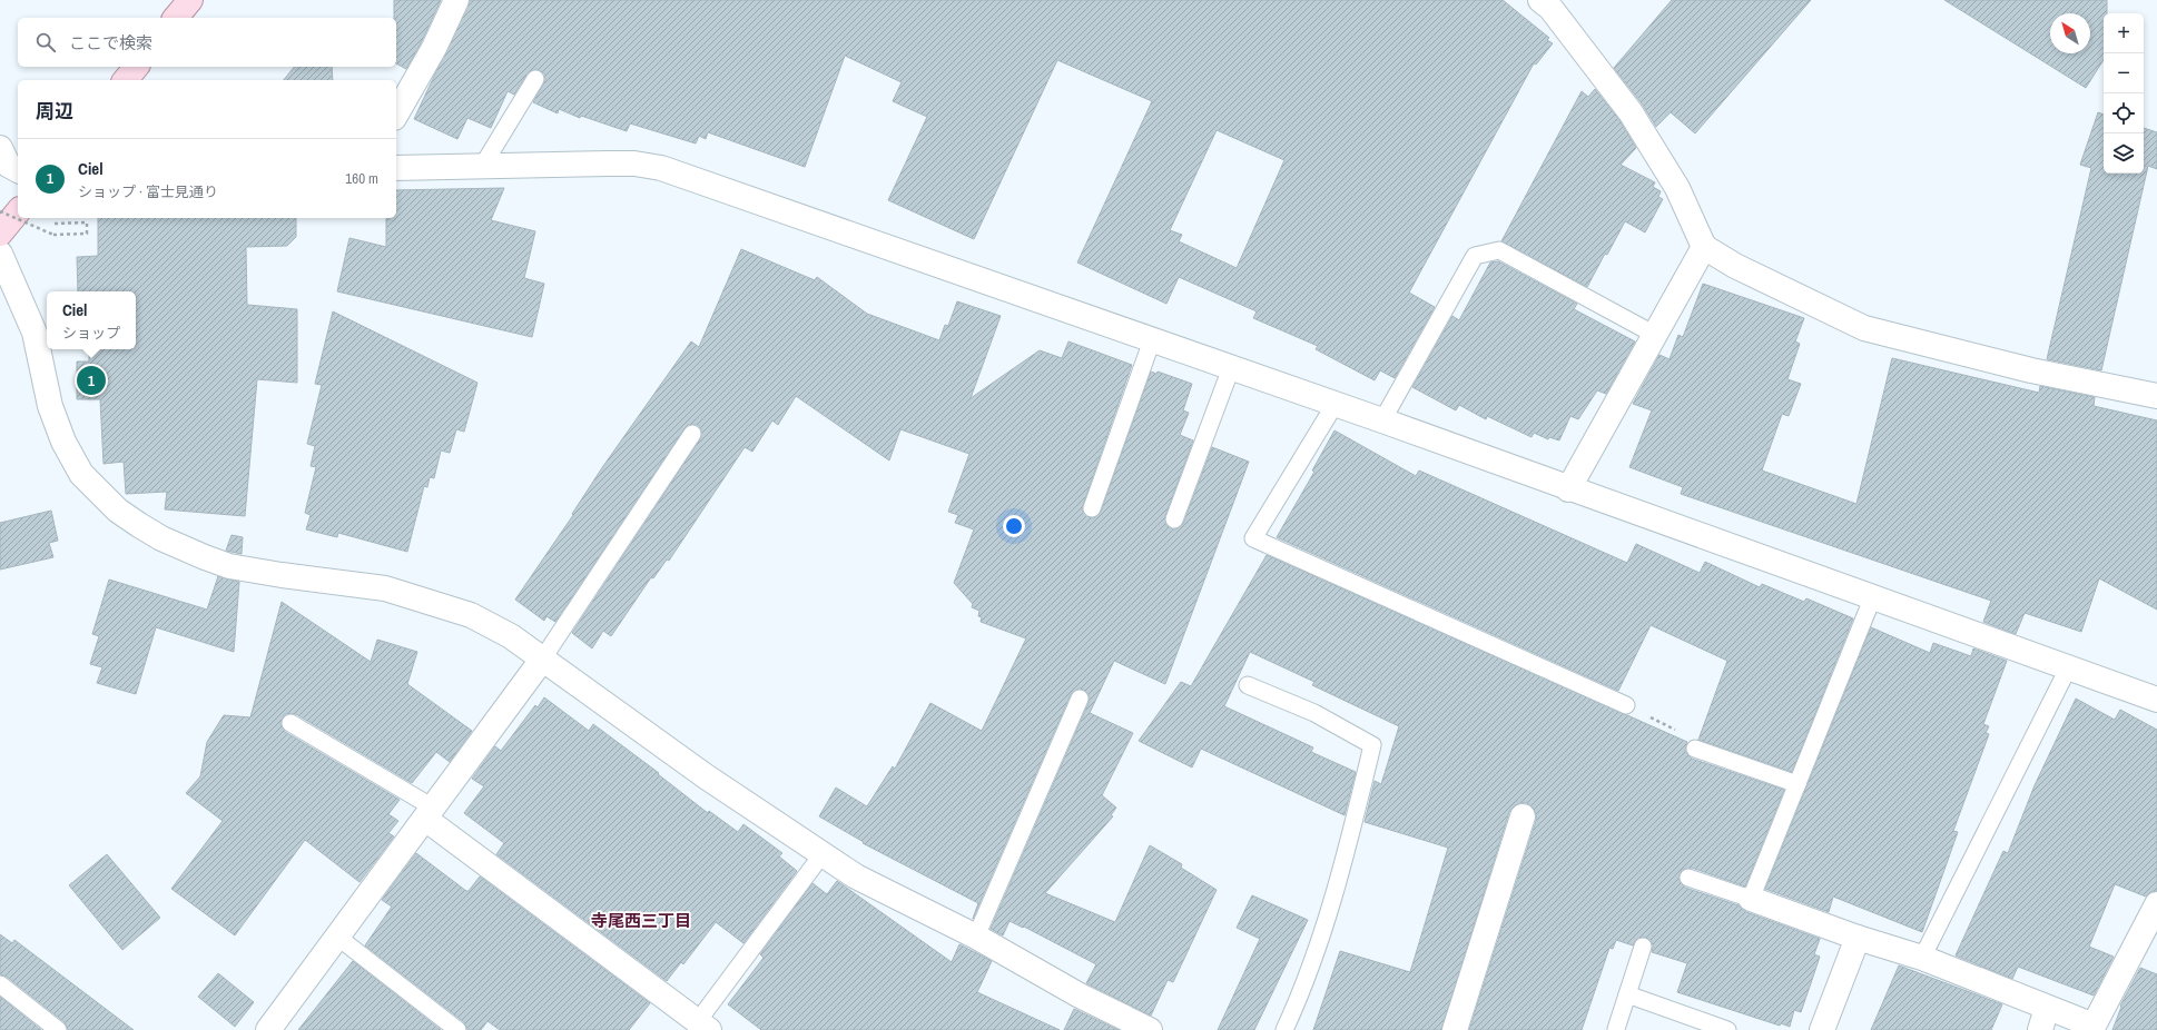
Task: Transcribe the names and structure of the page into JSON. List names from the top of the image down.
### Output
{
  "districts": ["寺尾西三丁目"],
  "north": "top left",
  "page": {
    "map_buttons": ["+", "−"],
    "search": "ここで検索",
    "heading": "周辺",
    "list": [
      {
        "mark": "1",
        "name": "Ciel",
        "note": "ショップ · 富士見通り",
        "value": "160 m"
      }
    ],
    "popup": ["Ciel", "ショップ"],
    "pins": "1"
  }
}
